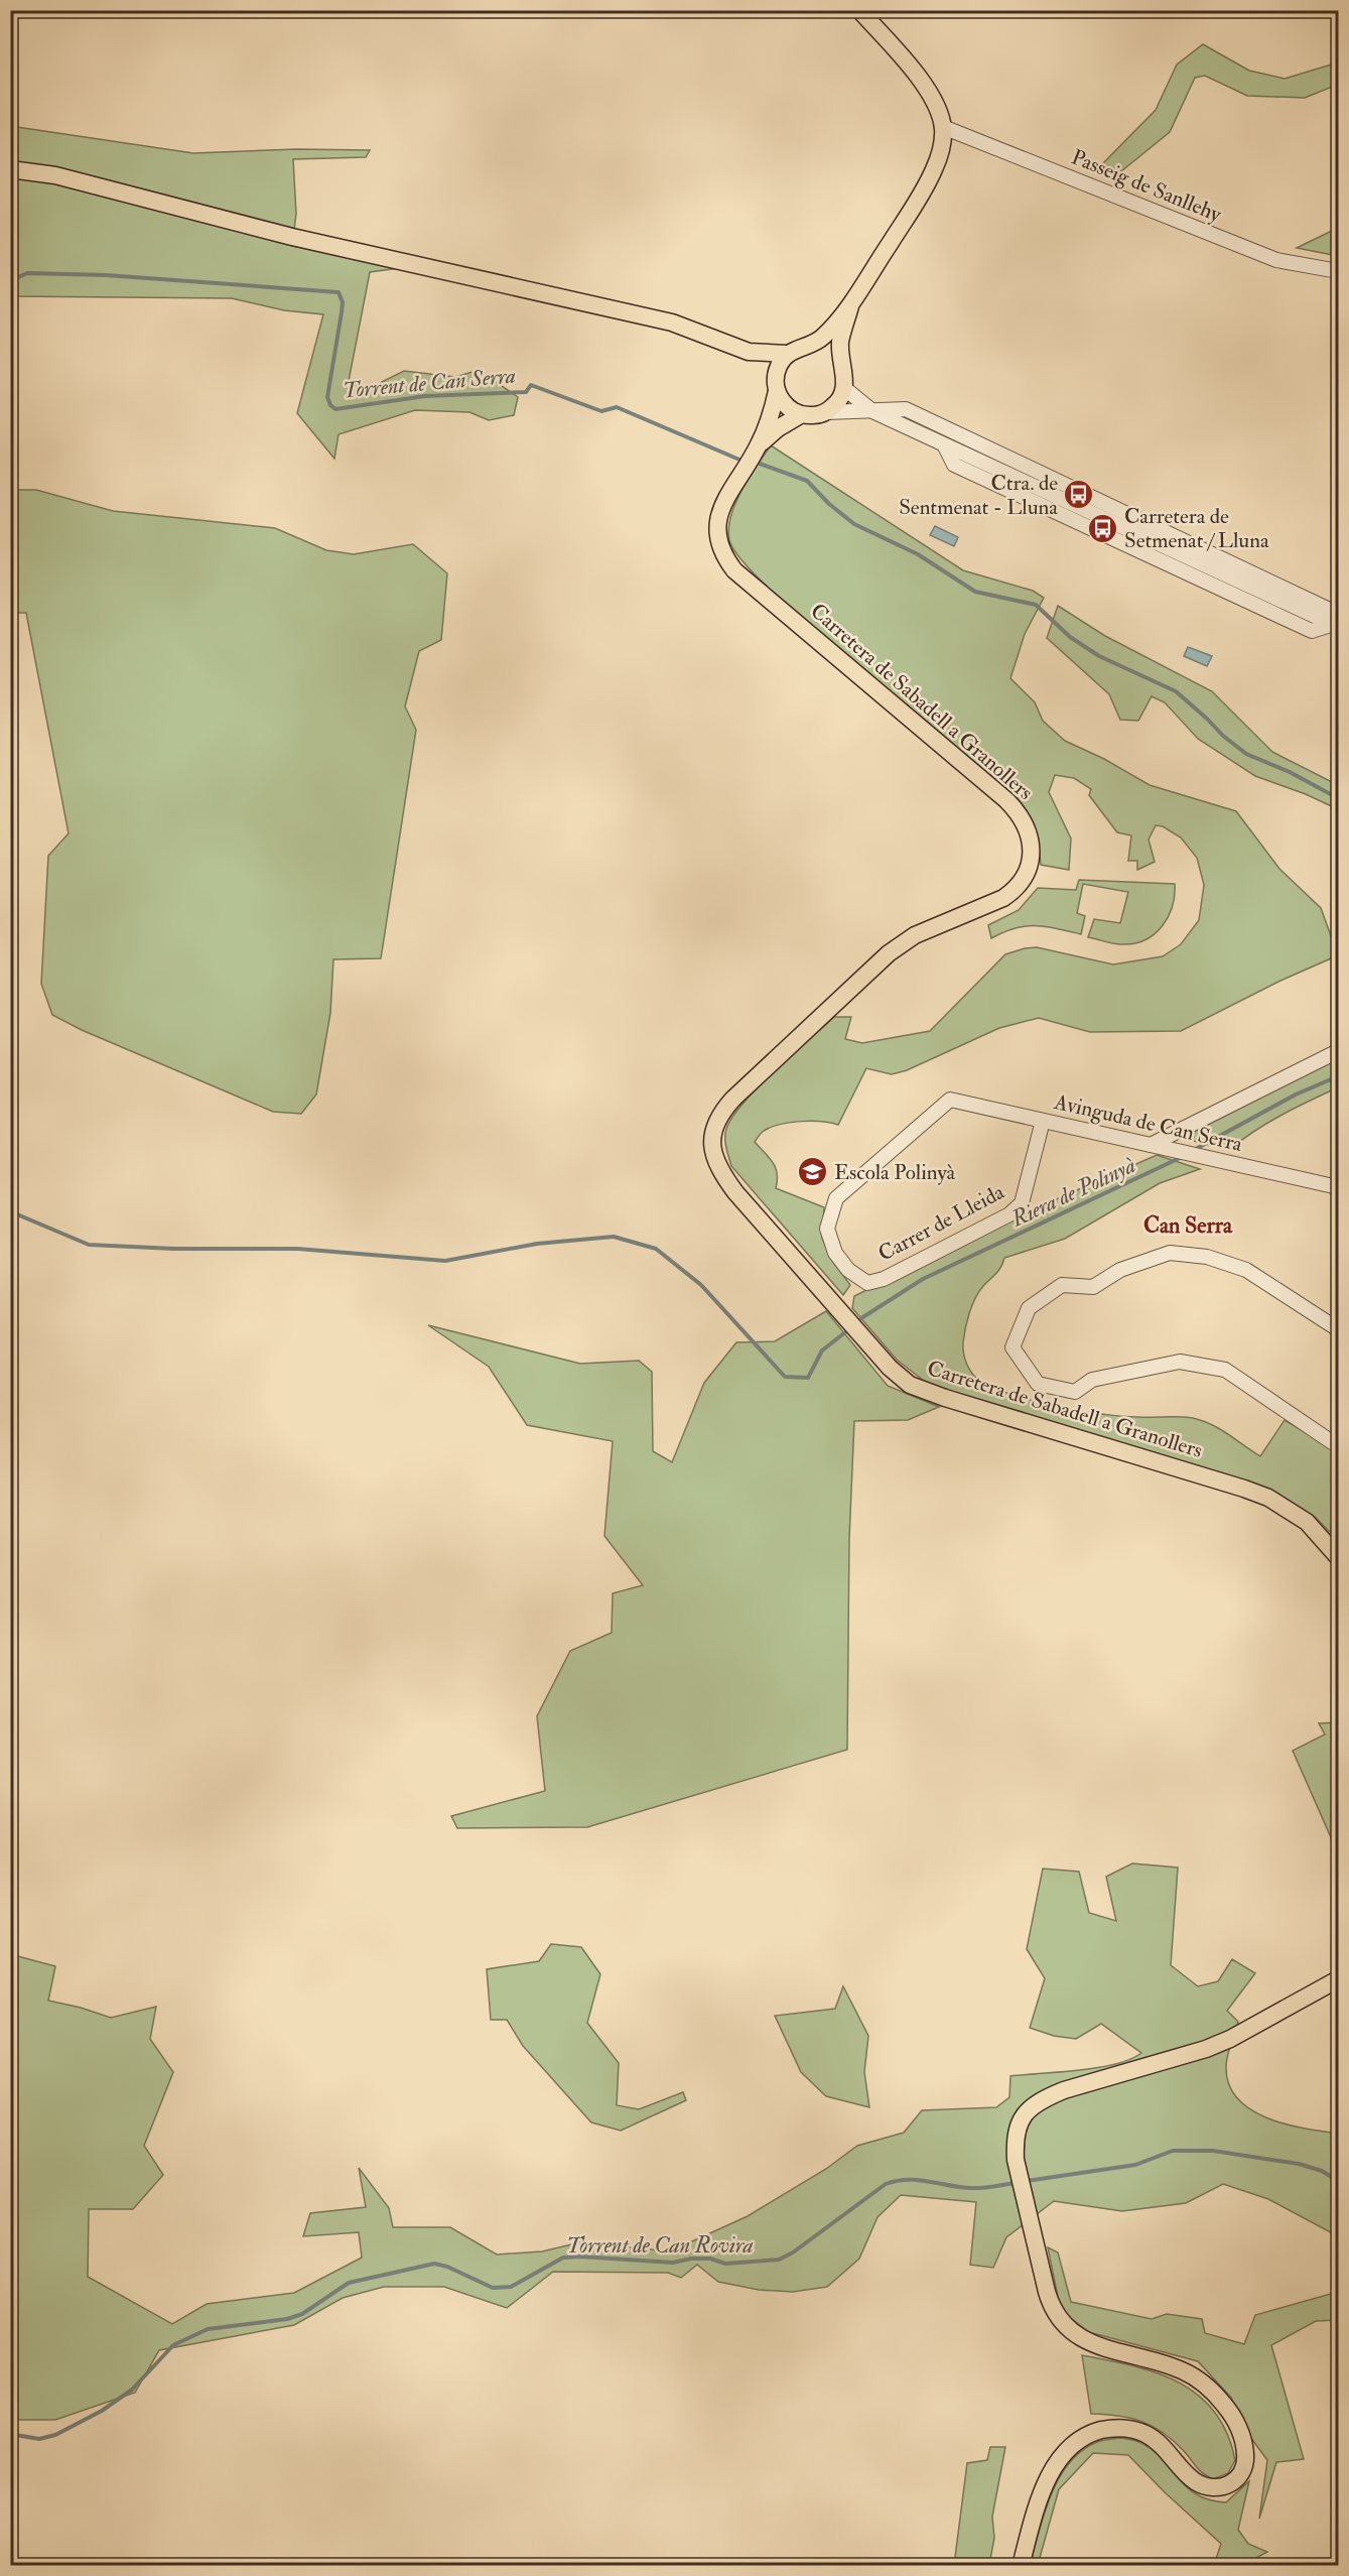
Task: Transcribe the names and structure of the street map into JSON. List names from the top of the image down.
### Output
{
  "streets": {
    "main road": ["Carretera de Sabadell a Granollers"],
    "street": ["Passeig de Sanllehy", "Avinguda de Can Serra", "Carrer de Lleida"]
  },
  "crossings": [
    ["Avinguda de Can Serra", "Carrer de Lleida"]
  ],
  "districts": ["Can Serra"],
  "water": ["Torrent de Can Serra", "Riera de Polinyà", "Torrent de Can Rovira"],
  "places": {
    "bus stop": ["Ctra. de Sentmenat - Lluna", "Carretera de Setmenat / Lluna"],
    "school or university": ["Escola Polinyà"]
  }
}
